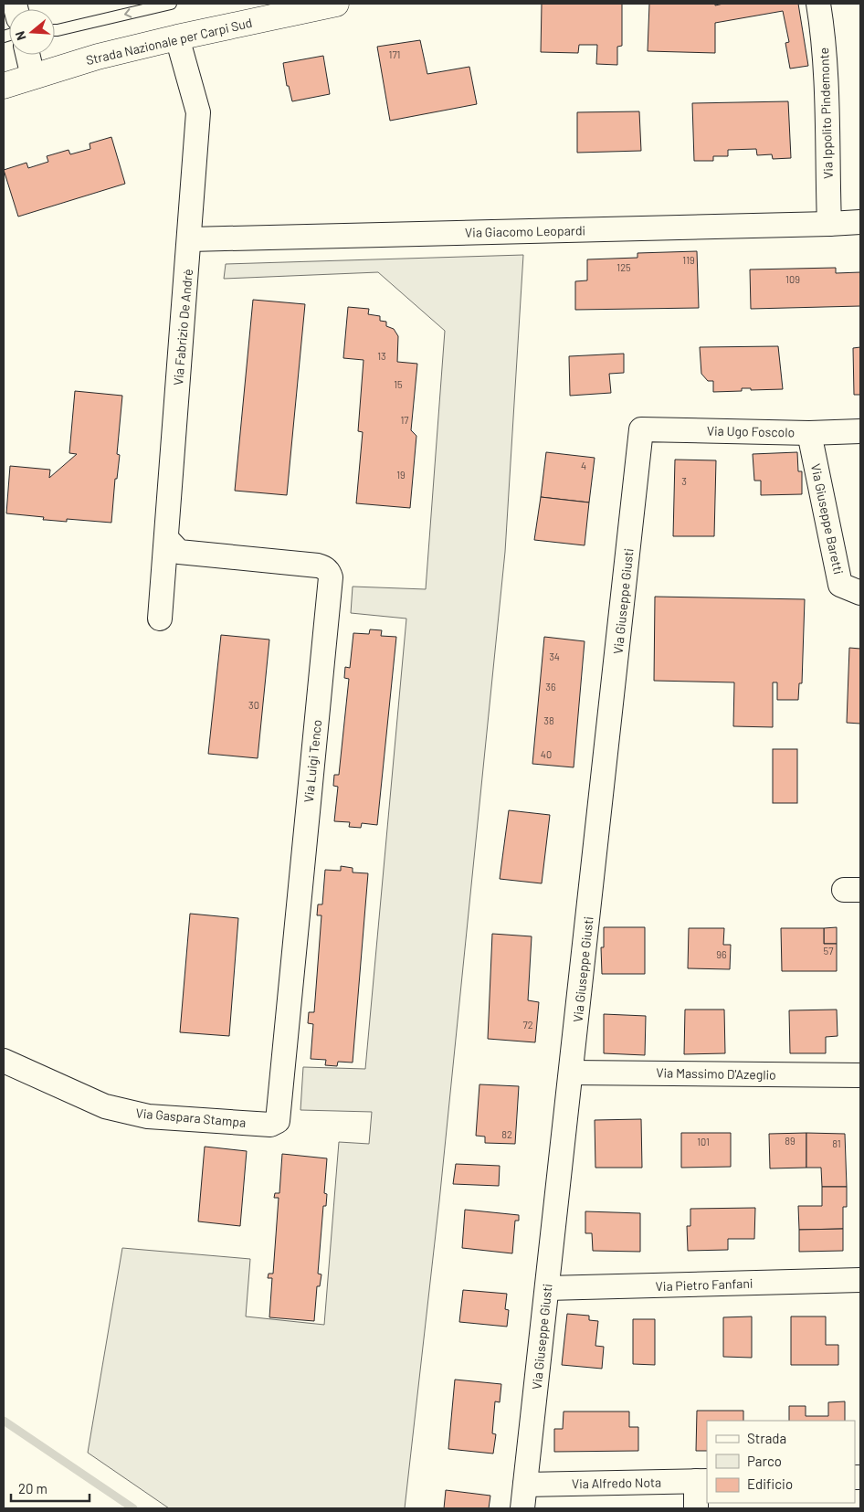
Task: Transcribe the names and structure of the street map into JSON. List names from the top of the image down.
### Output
{
  "streets": {
    "street": [
      "Strada Nazionale per Carpi Sud",
      "Via Ippolito Pindemonte",
      "Via Giacomo Leopardi",
      "Via Fabrizio De Andrè",
      "Via Ugo Foscolo",
      "Via Giuseppe Baretti",
      "Via Giuseppe Giusti",
      "Via Luigi Tenco",
      "Via Massimo D'Azeglio",
      "Via Gaspara Stampa",
      "Via Pietro Fanfani",
      "Via Alfredo Nota"
    ]
  },
  "crossings": [
    ["Strada Nazionale per Carpi Sud", "Via Fabrizio De Andrè"],
    ["Via Ippolito Pindemonte", "Via Giacomo Leopardi"],
    ["Via Giacomo Leopardi", "Via Fabrizio De Andrè"],
    ["Via Fabrizio De Andrè", "Via Luigi Tenco"],
    ["Via Ugo Foscolo", "Via Giuseppe Baretti"],
    ["Via Ugo Foscolo", "Via Giuseppe Giusti"],
    ["Via Giuseppe Giusti", "Via Massimo D'Azeglio"],
    ["Via Giuseppe Giusti", "Via Pietro Fanfani"],
    ["Via Giuseppe Giusti", "Via Alfredo Nota"],
    ["Via Luigi Tenco", "Via Gaspara Stampa"]
  ],
  "house_numbers": [
    "171",
    "119",
    "125",
    "109",
    "13",
    "15",
    "17",
    "4",
    "19",
    "3",
    "34",
    "36",
    "30",
    "38",
    "40",
    "57",
    "96",
    "72",
    "82",
    "89",
    "101",
    "81"
  ],
  "legend": ["Strada", "Parco", "Edificio"],
  "scale_bar": "20 m",
  "north": "left"
}
